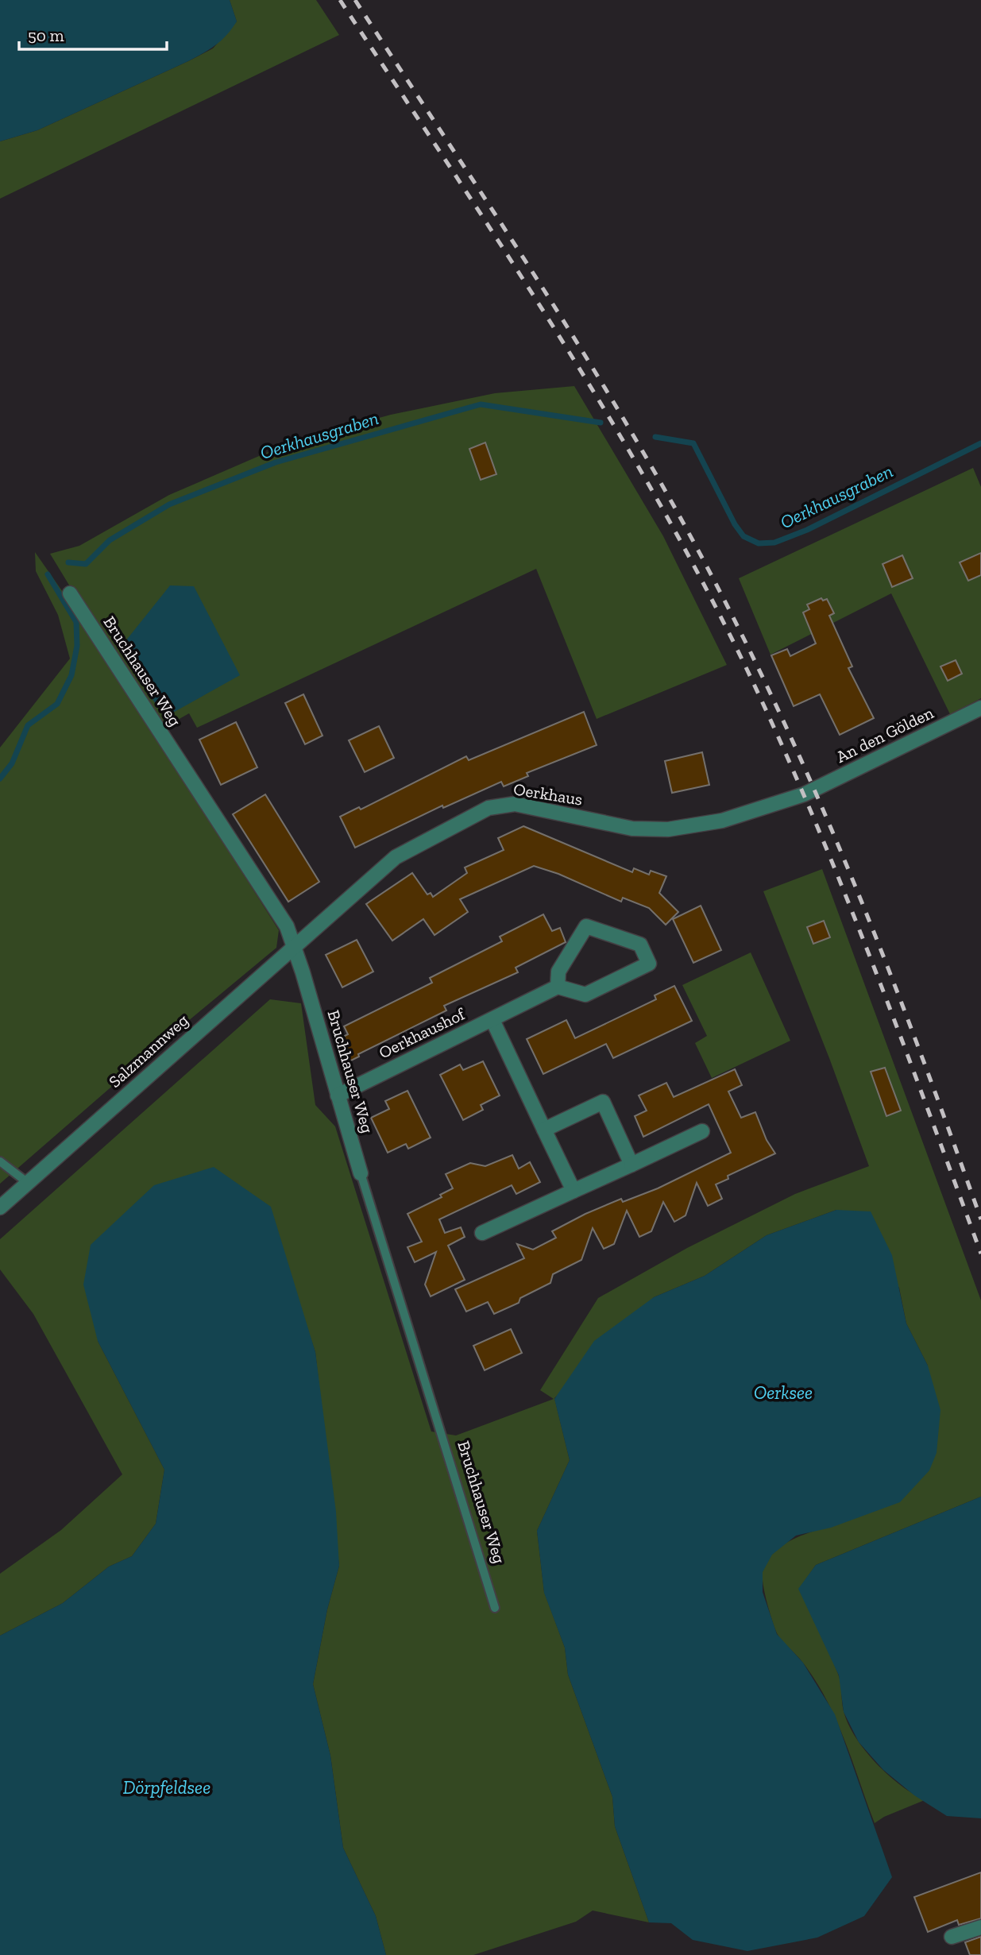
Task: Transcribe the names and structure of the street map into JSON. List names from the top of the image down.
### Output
{
  "streets": {
    "street": [
      "Bruchhauser Weg",
      "An den Gölden",
      "Oerkhaus",
      "Oerkhaushof",
      "Salzmannweg"
    ]
  },
  "crossings": [
    ["Bruchhauser Weg", "Oerkhaus"],
    ["Bruchhauser Weg", "Oerkhaushof"],
    ["Bruchhauser Weg", "Salzmannweg"],
    ["An den Gölden", "Oerkhaus"],
    ["Oerkhaus", "Salzmannweg"]
  ],
  "water": ["Oerkhausgraben", "Oerksee", "Dörpfeldsee"],
  "scale_bar": "50 m"
}
